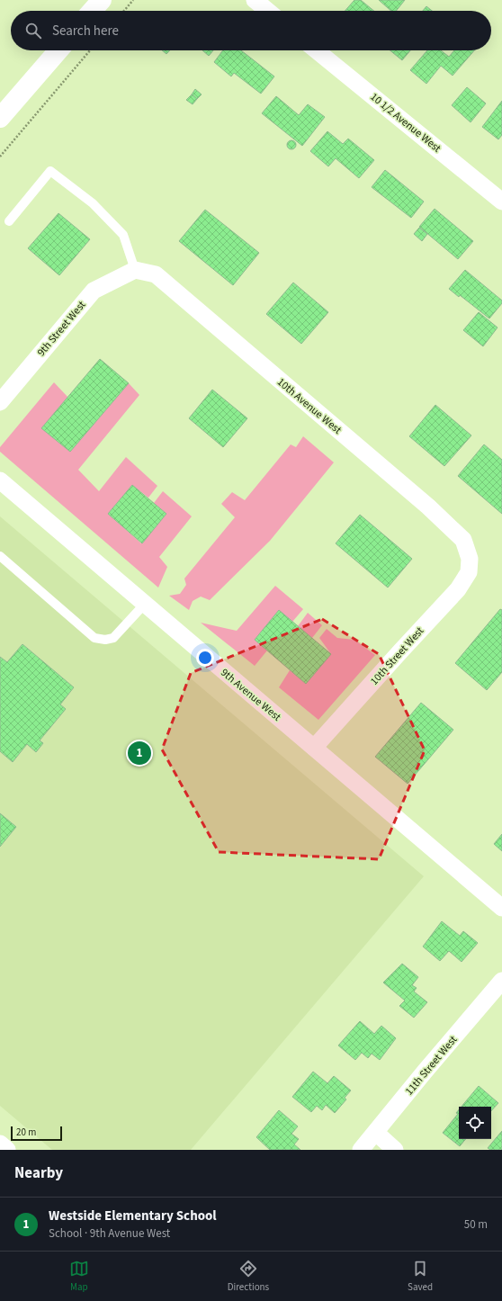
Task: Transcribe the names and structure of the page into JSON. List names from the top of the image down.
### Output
{
  "streets": {
    "street": [
      "10 1/2 Avenue West",
      "9th Street West",
      "10th Avenue West",
      "10th Street West",
      "9th Avenue West",
      "11th Street West"
    ]
  },
  "crossings": [
    ["9th Street West", "10th Avenue West"],
    ["10th Avenue West", "10th Street West"],
    ["10th Street West", "9th Avenue West"]
  ],
  "scale_bar": "20 m",
  "page": {
    "search": "Search here",
    "pins": "1",
    "scale": "20 m",
    "heading": "Nearby",
    "list": [
      {
        "mark": "1",
        "name": "Westside Elementary School",
        "note": "School · 9th Avenue West",
        "value": "50 m"
      }
    ],
    "nav": ["Map", "Directions", "Saved"]
  }
}
